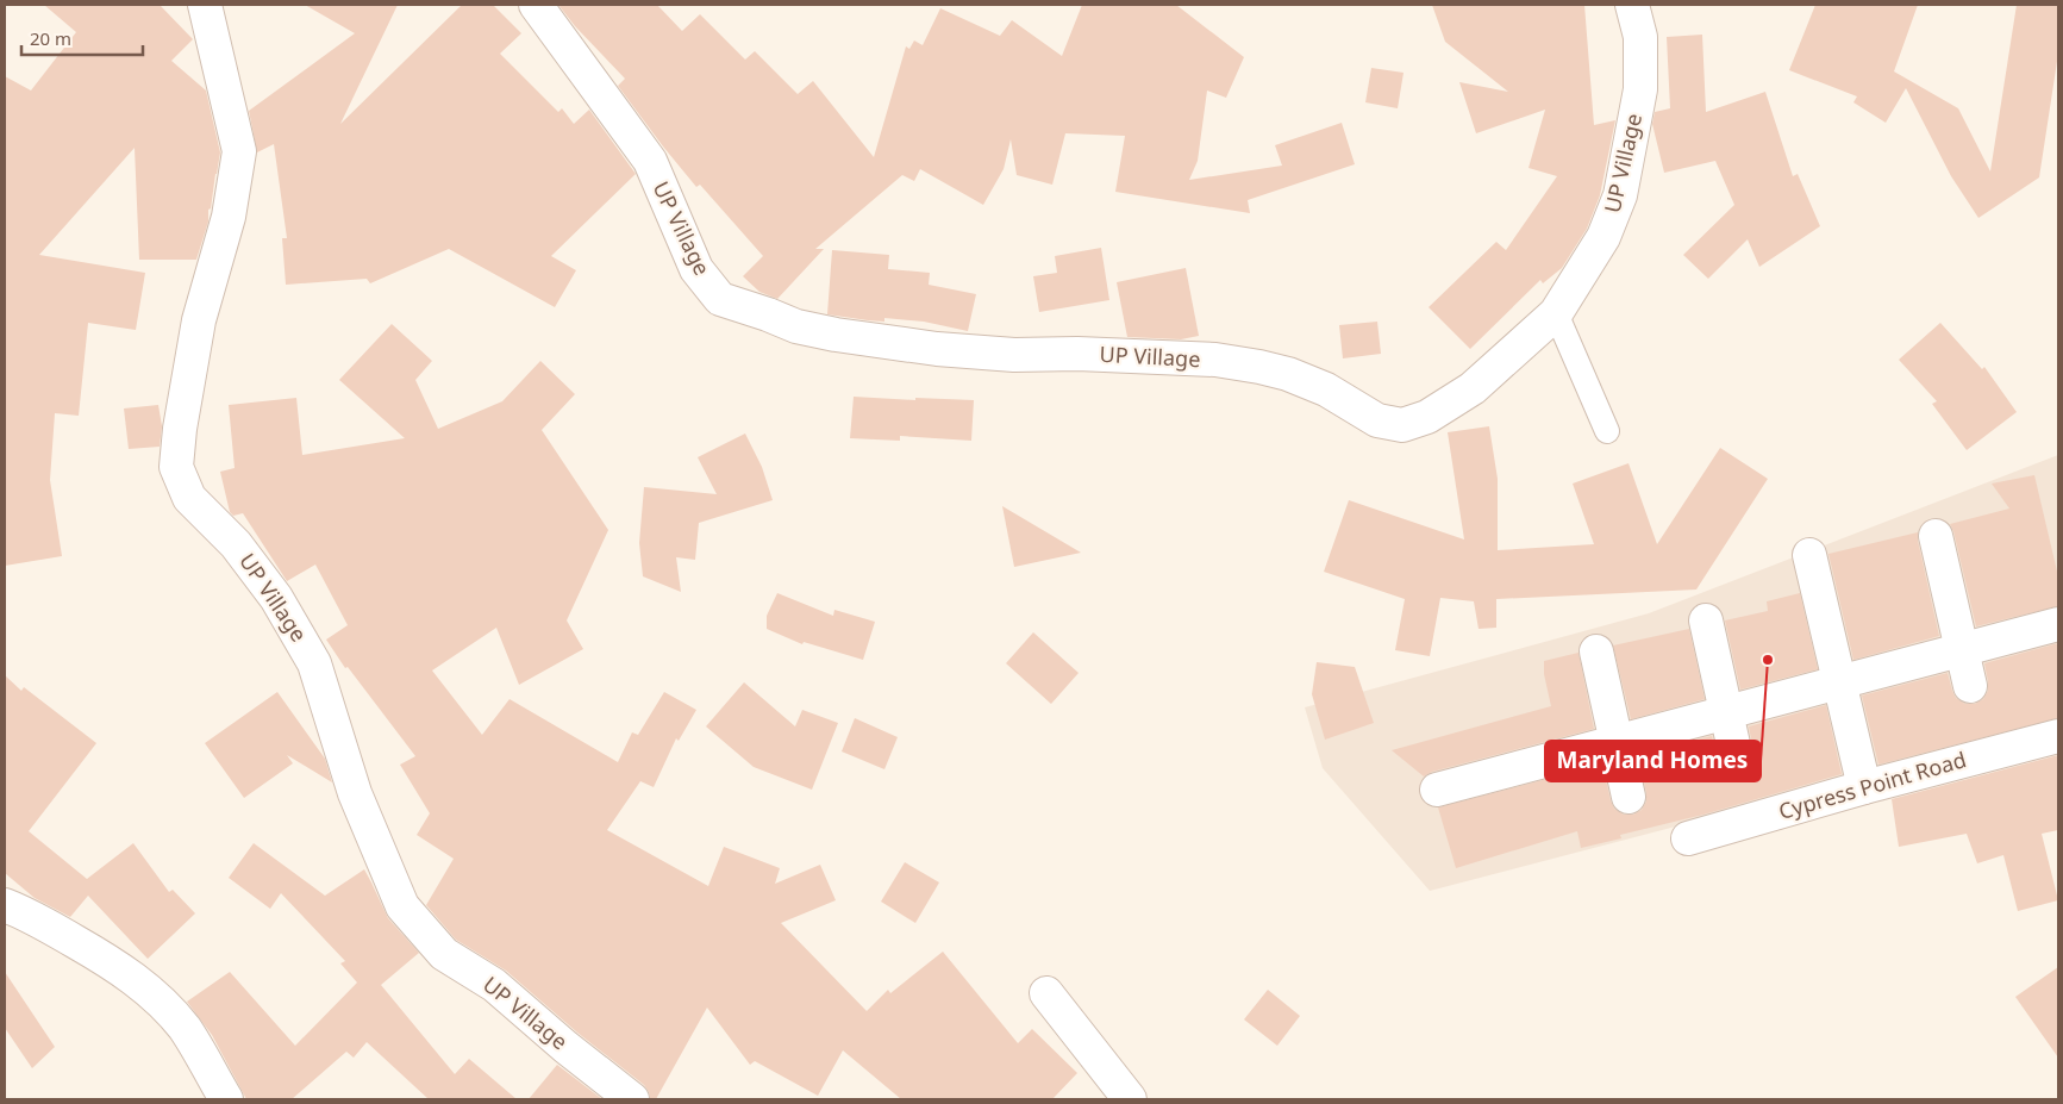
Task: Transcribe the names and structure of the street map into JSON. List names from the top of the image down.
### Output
{
  "streets": {
    "street": ["UP Village", "Cypress Point Road"]
  },
  "places": ["Maryland Homes"],
  "scale_bar": "20 m"
}
